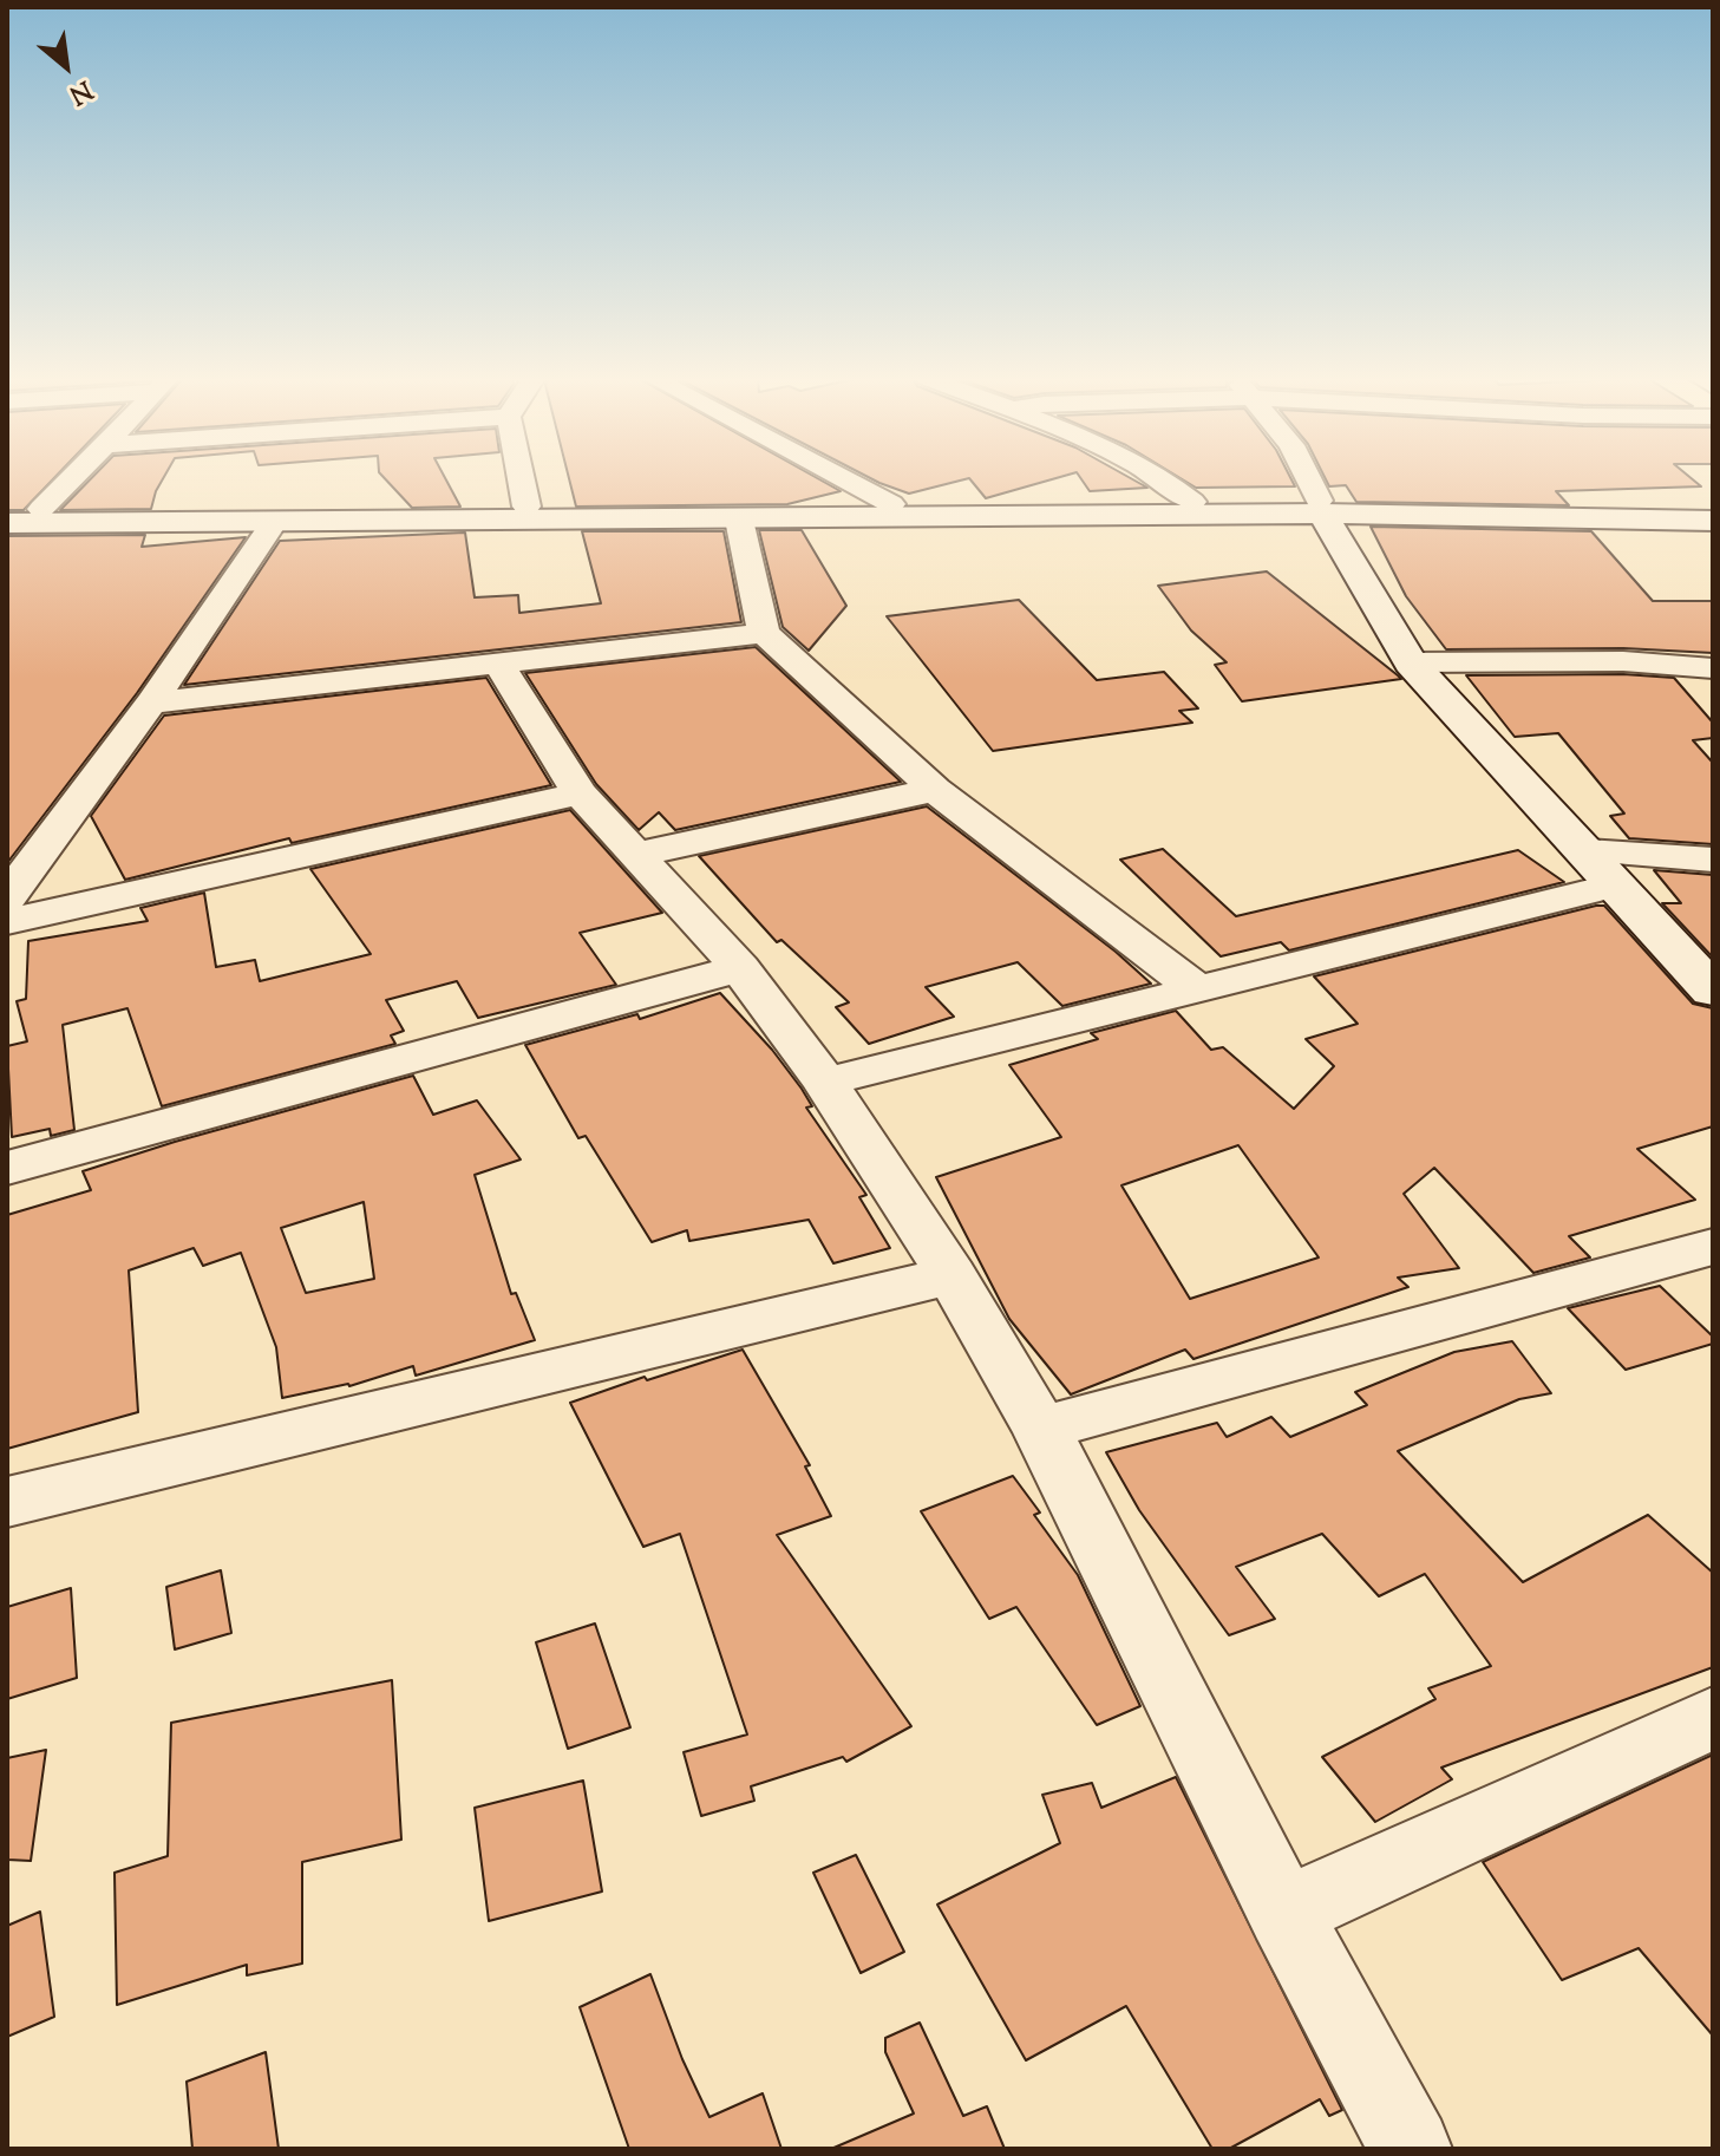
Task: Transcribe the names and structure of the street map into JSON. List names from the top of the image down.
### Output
{
  "north": "bottom right"
}
